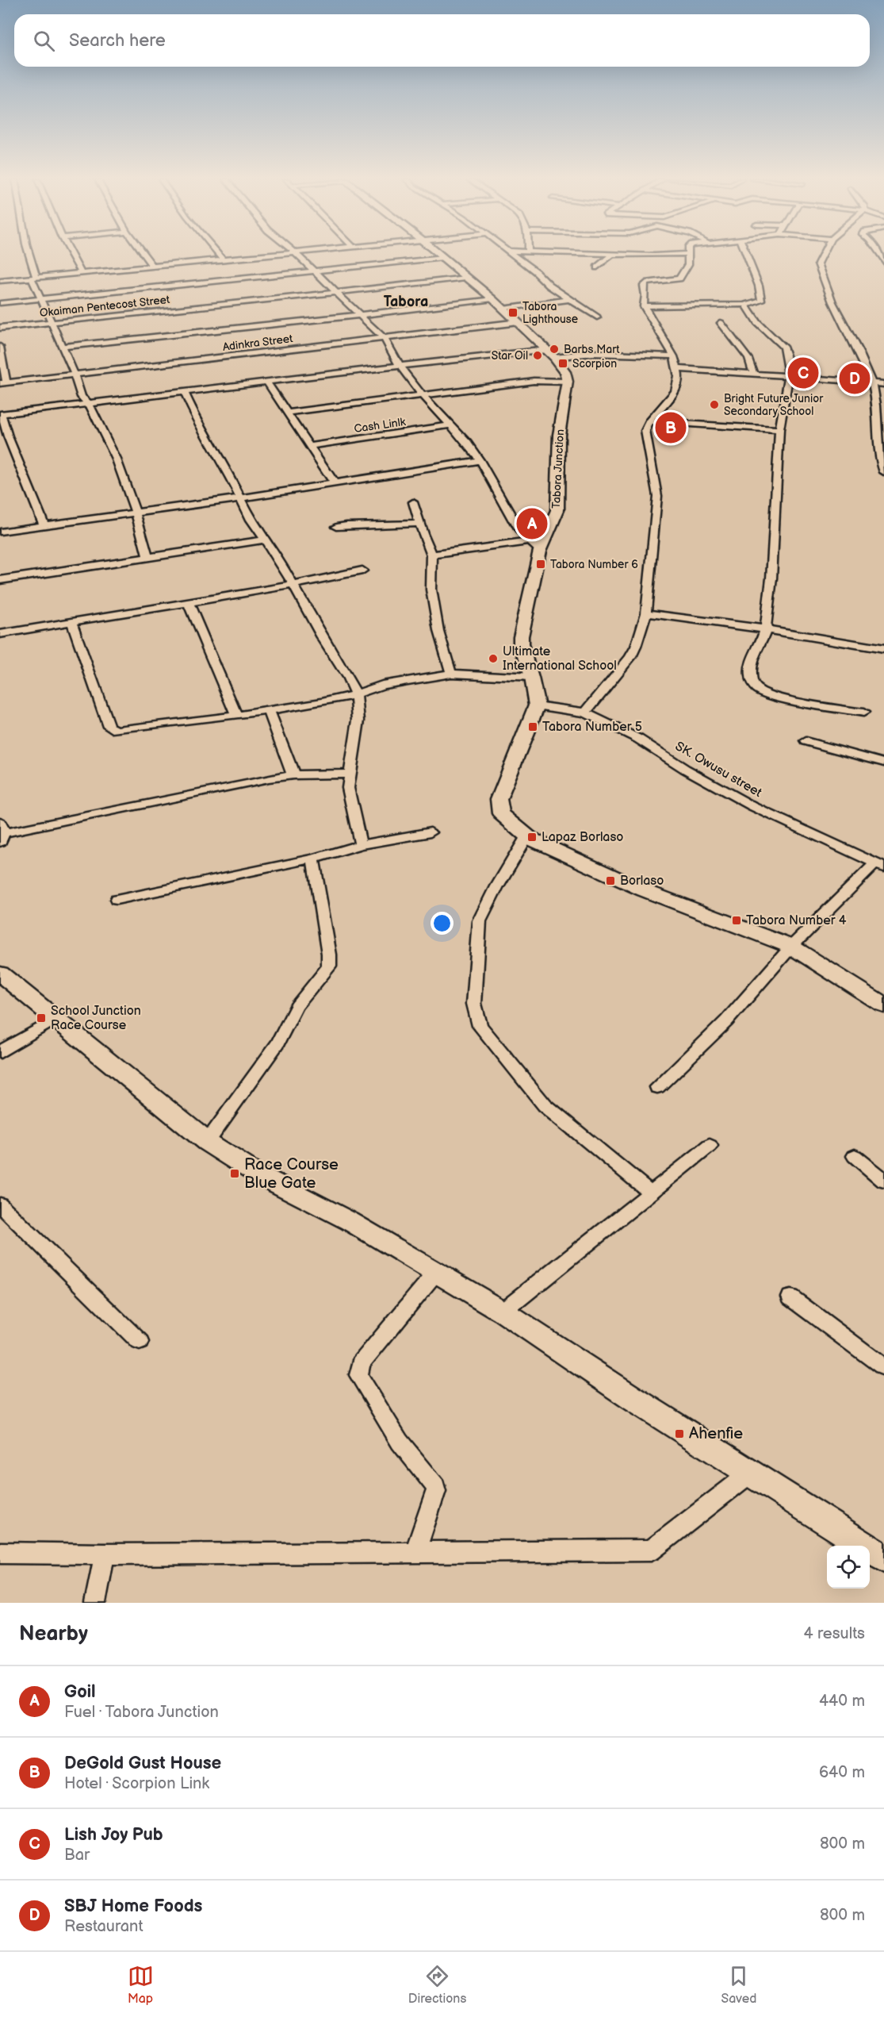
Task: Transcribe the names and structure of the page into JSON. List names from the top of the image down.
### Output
{
  "streets": {
    "street": [
      "Okaiman Pentecost Street",
      "Adinkra Street",
      "Cash Linlk",
      "Tabora Junction",
      "SK. Owusu street"
    ]
  },
  "crossings": [
    ["Tabora Junction", "SK. Owusu street"]
  ],
  "districts": ["Tabora"],
  "places": {
    "transit": [
      "Tabora Lighthouse",
      "Scorpion",
      "Tabora Number 6",
      "Tabora Number 5",
      "Lapaz Borlaso",
      "Borlaso",
      "Tabora Number 4",
      "School Junction Race Course",
      "Race Course Blue Gate",
      "Ahenfie"
    ],
    "other": [
      "Barbs Mart",
      "Star Oil",
      "Bright Future Junior Secondary School",
      "Ultimate International School"
    ]
  },
  "page": {
    "search": "Search here",
    "pins": [
      "C",
      "D",
      "B",
      "A"
    ],
    "heading": ["Nearby", "4 results"],
    "list": [
      {
        "mark": "A",
        "name": "Goil",
        "note": "Fuel · Tabora Junction",
        "value": "440 m"
      },
      {
        "mark": "B",
        "name": "DeGold Gust House",
        "note": "Hotel · Scorpion Link",
        "value": "640 m"
      },
      {
        "mark": "C",
        "name": "Lish Joy Pub",
        "note": "Bar",
        "value": "800 m"
      },
      {
        "mark": "D",
        "name": "SBJ Home Foods",
        "note": "Restaurant",
        "value": "800 m"
      }
    ],
    "nav": ["Map", "Directions", "Saved"]
  }
}
